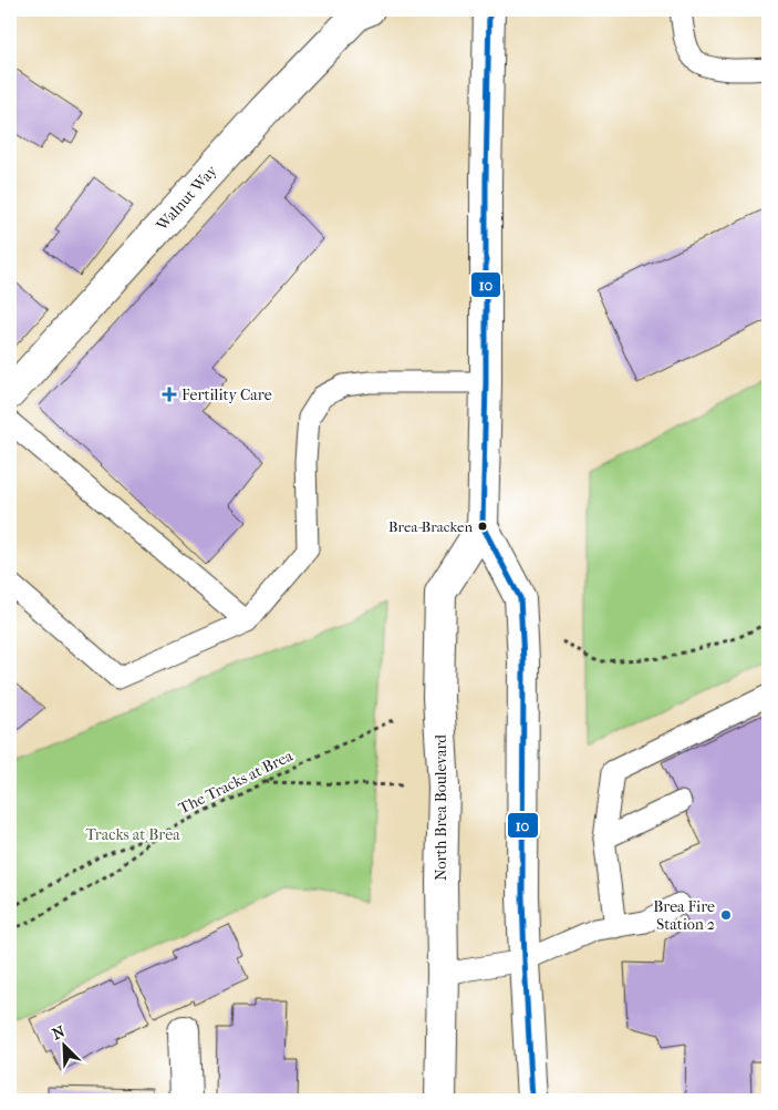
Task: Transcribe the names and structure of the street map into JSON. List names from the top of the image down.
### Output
{
  "streets": {
    "main road": ["Walnut Way", "North Brea Boulevard"],
    "path": ["The Tracks at Brea"]
  },
  "parks": ["Tracks at Brea"],
  "places": {
    "health": ["Fertility Care"],
    "other": ["Brea-Bracken", "Brea Fire Station 2"]
  },
  "lines": ["transit line 10"],
  "north": "top left"
}
